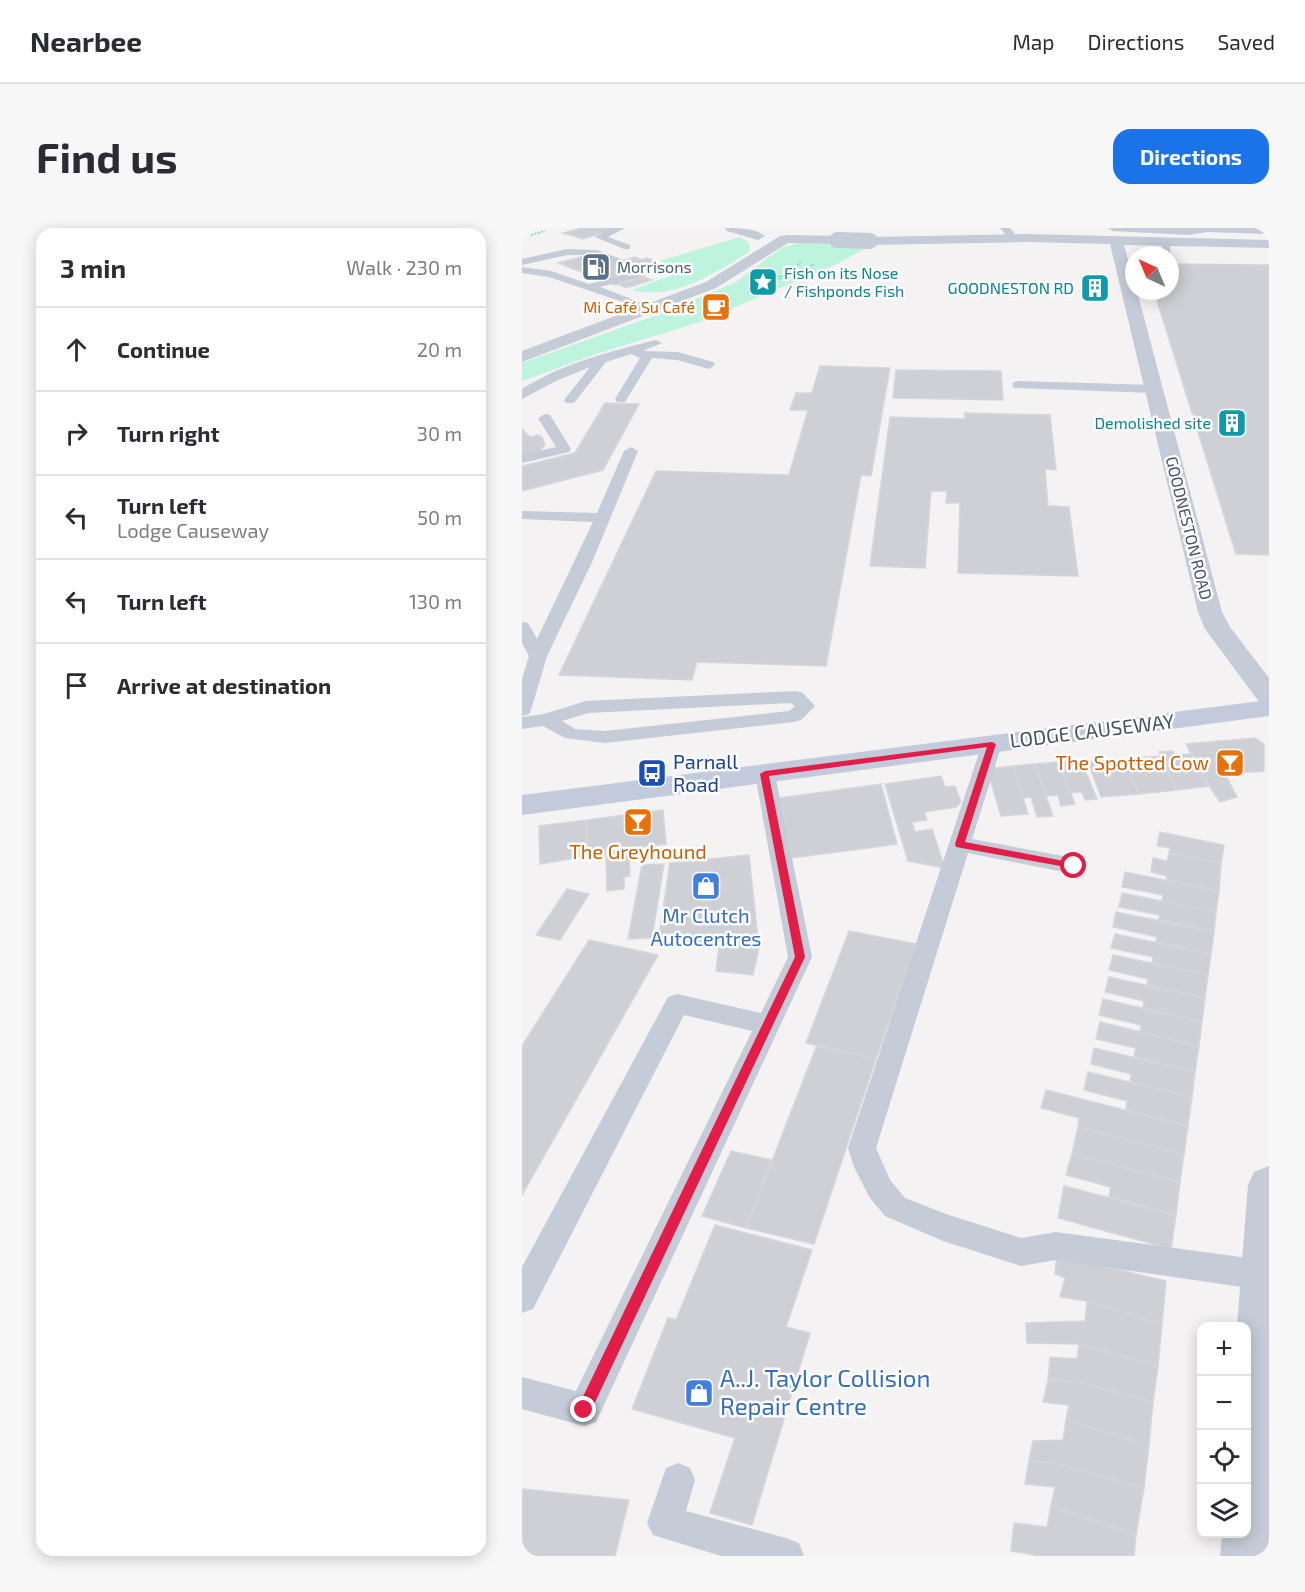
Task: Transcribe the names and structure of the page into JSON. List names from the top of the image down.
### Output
{
  "streets": {
    "main road": ["LODGE CAUSEWAY"],
    "street": ["GOODNESTON ROAD"]
  },
  "places": {
    "fuel station": ["Morrisons"],
    "place": ["Fish on its Nose / Fishponds Fish"],
    "building": ["GOODNESTON RD", "Demolished site"],
    "cafe": ["Mi Café Su Café"],
    "bar": ["The Spotted Cow", "The Greyhound"],
    "bus stop": ["Parnall Road"],
    "shop": ["Mr Clutch Autocentres", "A..J. Taylor Collision Repair Centre"]
  },
  "north": "top left",
  "page": {
    "header": "Nearbee",
    "nav": ["Map", "Directions", "Saved"],
    "buttons": "Directions",
    "title": "Find us",
    "heading": ["3 min", "Walk · 230 m"],
    "list": [
      ["Continue", "20 m"],
      ["Turn right", "30 m"],
      ["Turn left", "Lodge Causeway", "50 m"],
      ["Turn left", "130 m"],
      "Arrive at destination"
    ],
    "map_buttons": ["+", "−"]
  }
}
